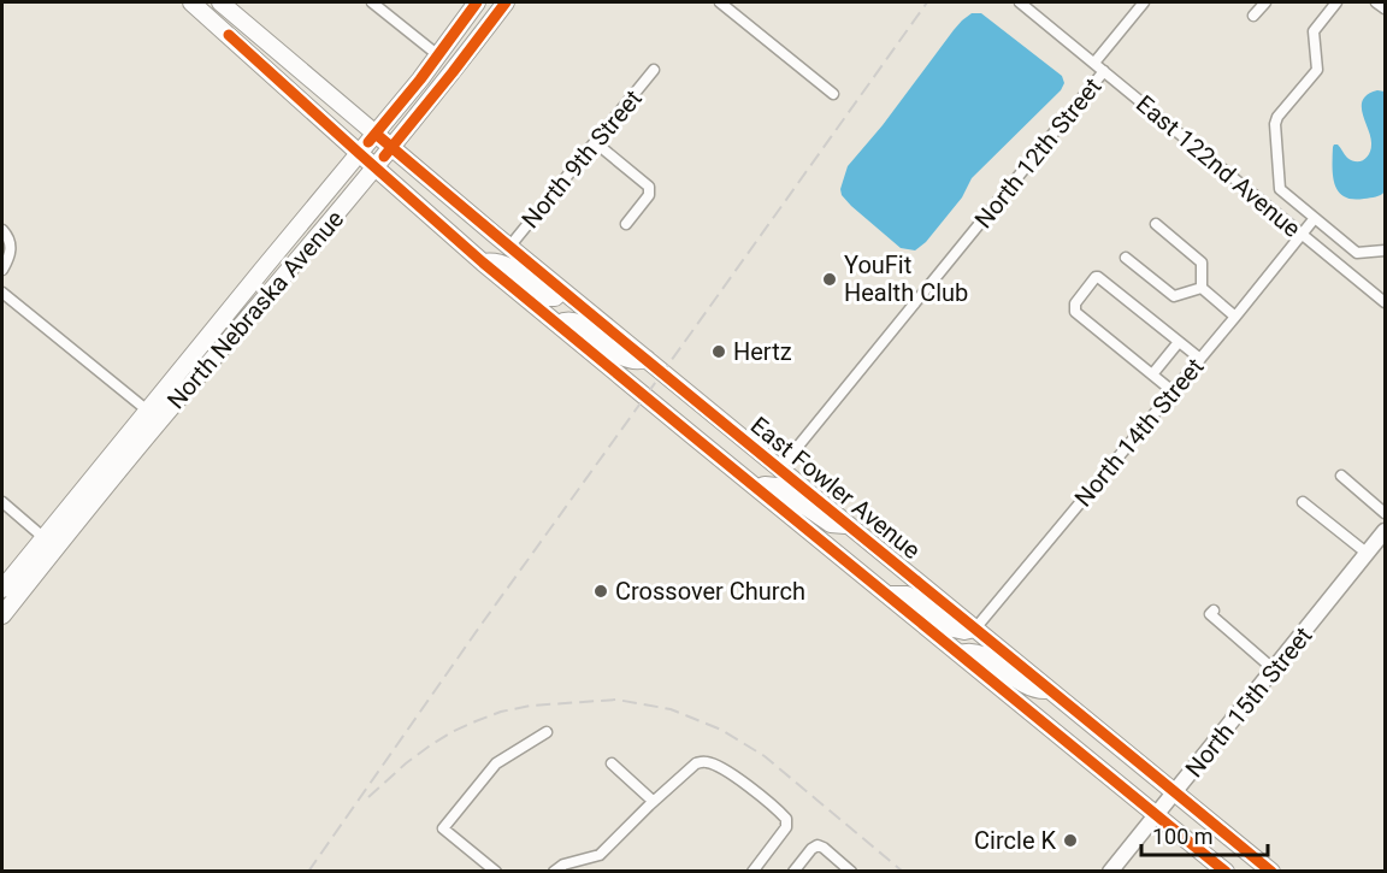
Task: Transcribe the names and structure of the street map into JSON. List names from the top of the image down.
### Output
{
  "streets": {
    "main road": ["North Nebraska Avenue", "East Fowler Avenue"],
    "street": [
      "North 12th Street",
      "North 9th Street",
      "East 122nd Avenue",
      "North 14th Street",
      "North 15th Street"
    ]
  },
  "crossings": [
    ["North 12th Street", "East 122nd Avenue"],
    ["North 12th Street", "East Fowler Avenue"],
    ["North 9th Street", "East Fowler Avenue"],
    ["East 122nd Avenue", "North 14th Street"],
    ["North Nebraska Avenue", "East Fowler Avenue"],
    ["North 14th Street", "East Fowler Avenue"],
    ["East Fowler Avenue", "North 15th Street"]
  ],
  "places": [
    "YouFit Health Club",
    "Hertz",
    "Crossover Church",
    "Circle K"
  ],
  "scale_bar": "100 m"
}
